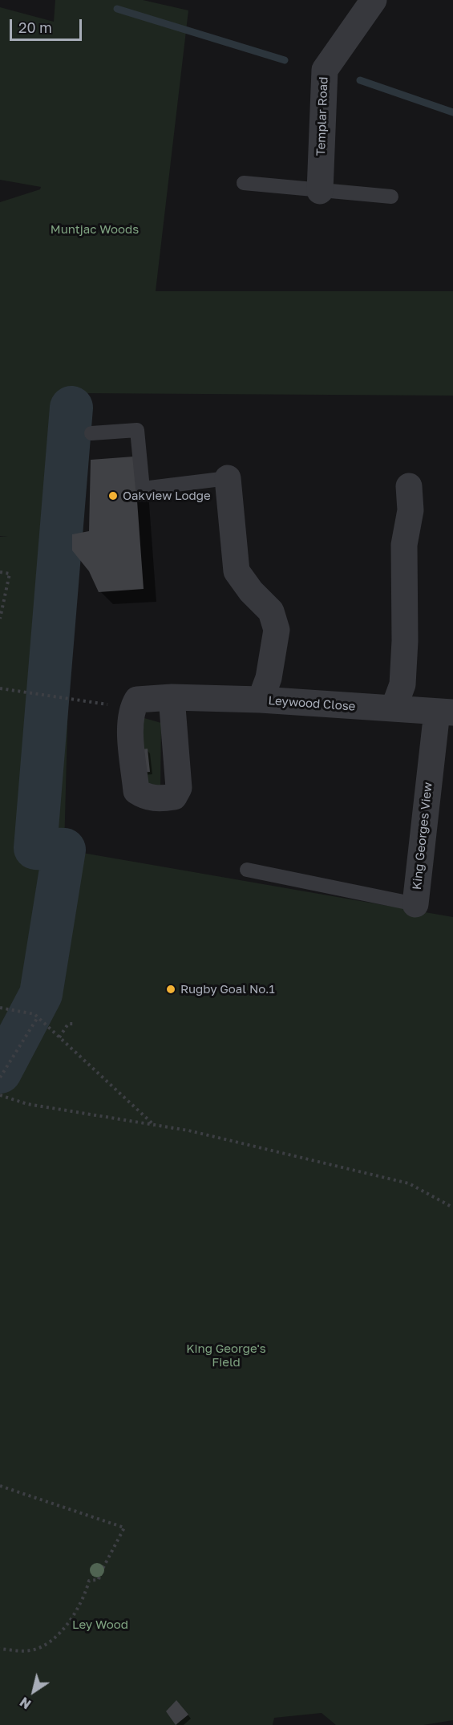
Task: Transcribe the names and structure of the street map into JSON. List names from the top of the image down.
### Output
{
  "streets": {
    "street": ["Templar Road", "Leywood Close", "King Georges View"]
  },
  "crossings": [
    ["Leywood Close", "King Georges View"]
  ],
  "parks": ["Muntjac Woods", "King George's Field", "Ley Wood"],
  "places": ["Oakview Lodge", "Rugby Goal No.1"],
  "scale_bar": "20 m",
  "north": "bottom left"
}
